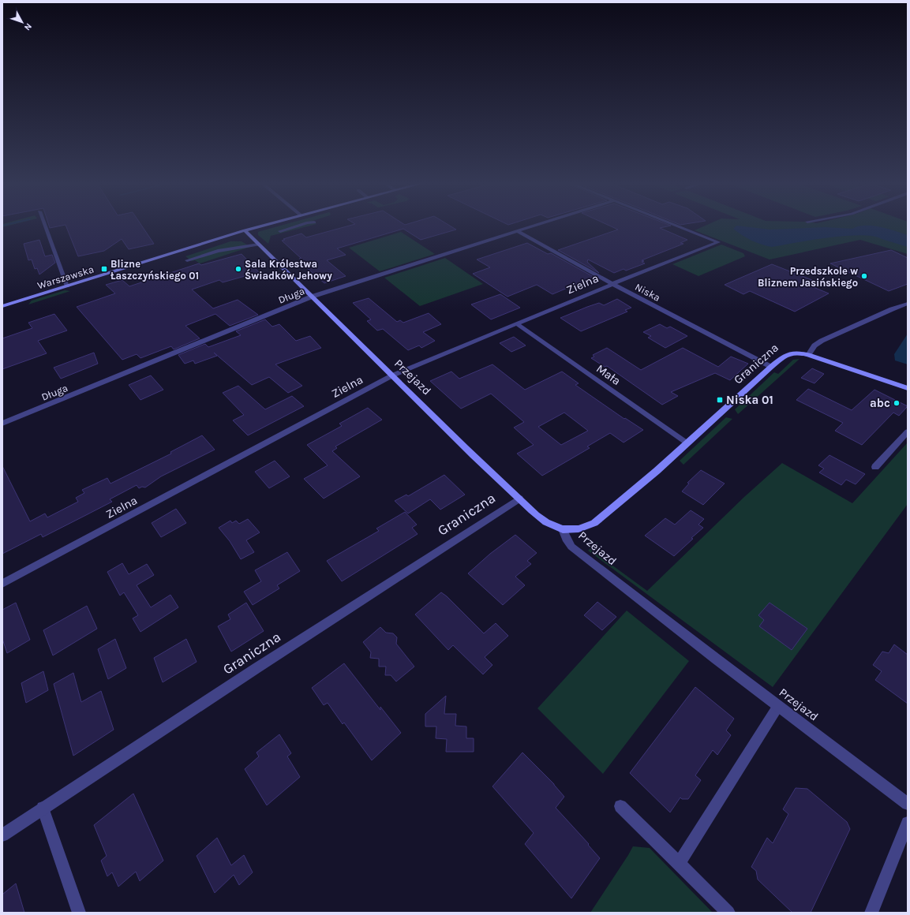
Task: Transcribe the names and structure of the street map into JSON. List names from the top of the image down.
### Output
{
  "streets": {
    "street": [
      "Warszawska",
      "Zielna",
      "Niska",
      "Długa",
      "Graniczna",
      "Mała",
      "Przejazd"
    ]
  },
  "crossings": [
    ["Warszawska", "Przejazd"],
    ["Zielna", "Niska"],
    ["Zielna", "Mała"],
    ["Zielna", "Przejazd"],
    ["Niska", "Długa"],
    ["Niska", "Graniczna"],
    ["Długa", "Przejazd"],
    ["Graniczna", "Mała"],
    ["Graniczna", "Przejazd"]
  ],
  "places": {
    "transit": ["Blizne Łaszczyńskiego 01", "Niska 01"],
    "other": ["Sala Królestwa Świadków Jehowy", "Przedszkole w Bliznem Jasińskiego", "abc"]
  },
  "north": "bottom right"
}
